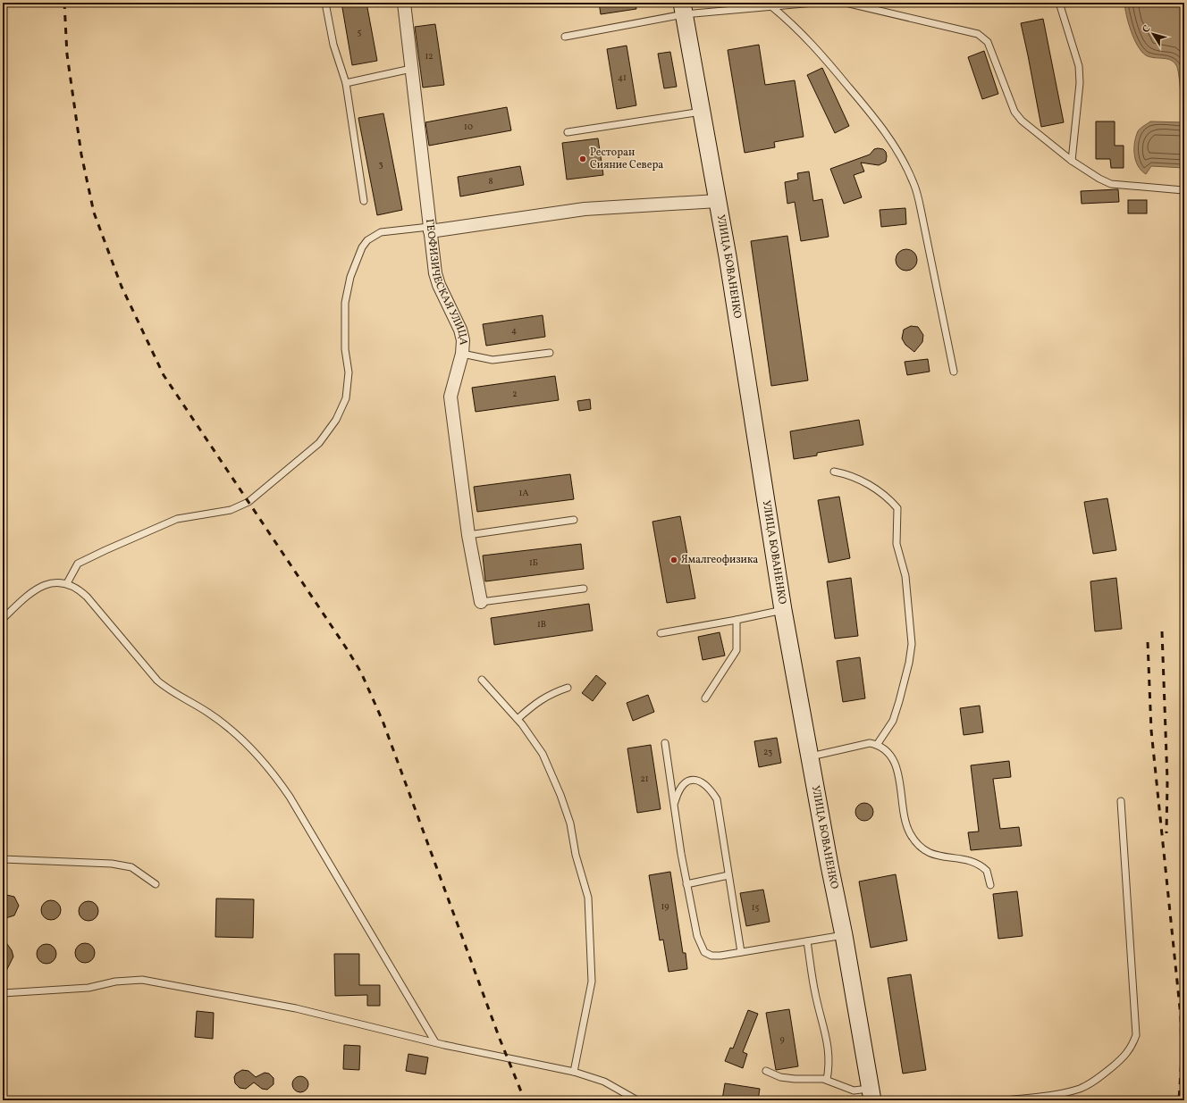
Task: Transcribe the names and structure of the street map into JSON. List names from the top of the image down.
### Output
{
  "streets": {
    "street": ["УЛИЦА БОВАНЕНКО", "ГЕОФИЗИЧЕСКАЯ УЛИЦА"]
  },
  "places": ["Ресторан Сияние Севера", "Ямалгеофизика"],
  "house_numbers": [
    "5",
    "12",
    "41",
    "10",
    "3",
    "8",
    "4",
    "2",
    "1А",
    "1Б",
    "1В",
    "23",
    "21",
    "19",
    "15",
    "9"
  ],
  "north": "top left"
}
